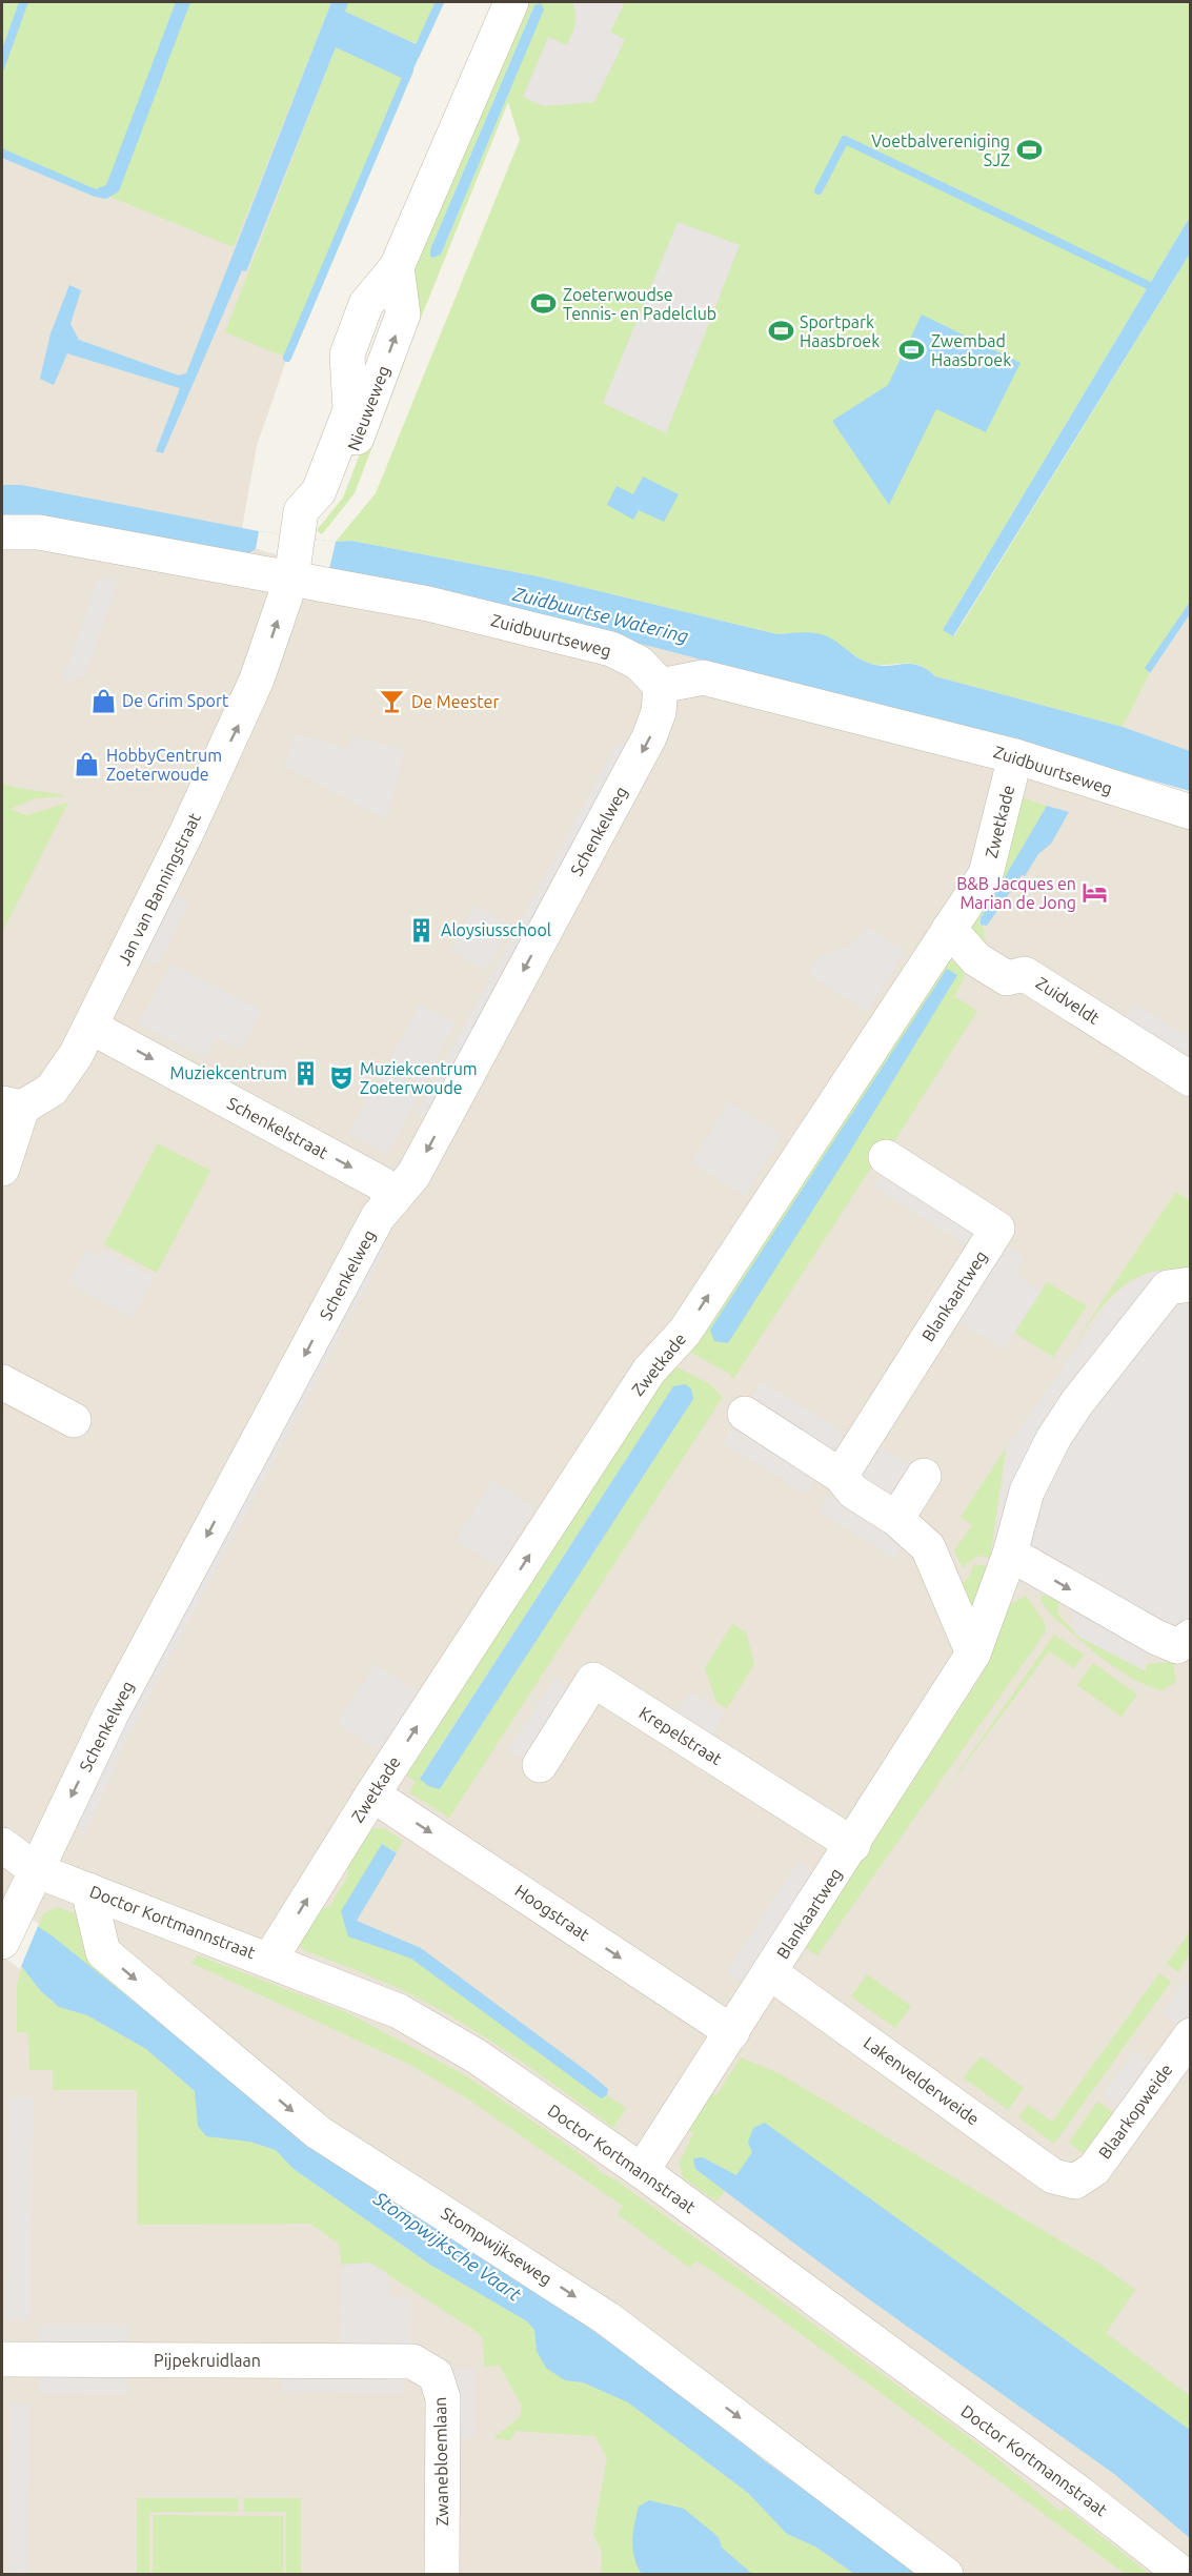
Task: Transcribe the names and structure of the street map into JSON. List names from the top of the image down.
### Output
{
  "streets": {
    "street": [
      "Nieuweweg",
      "Zuidbuurtseweg",
      "Zwetkade",
      "Schenkelweg",
      "Jan van Banningstraat",
      "Zuidveldt",
      "Schenkelstraat",
      "Blankaartweg",
      "Krepelstraat",
      "Hoogstraat",
      "Doctor Kortmannstraat",
      "Lakenvelderweide",
      "Blaarkopweide",
      "Stompwijkseweg",
      "Pijpekruidlaan",
      "Zwanebloemlaan"
    ]
  },
  "crossings": [
    ["Nieuweweg", "Zuidbuurtseweg"],
    ["Nieuweweg", "Jan van Banningstraat"],
    ["Zuidbuurtseweg", "Zwetkade"],
    ["Zuidbuurtseweg", "Schenkelweg"],
    ["Zuidbuurtseweg", "Jan van Banningstraat"],
    ["Zwetkade", "Zuidveldt"],
    ["Zwetkade", "Hoogstraat"],
    ["Zwetkade", "Doctor Kortmannstraat"],
    ["Schenkelweg", "Schenkelstraat"],
    ["Schenkelweg", "Doctor Kortmannstraat"],
    ["Jan van Banningstraat", "Schenkelstraat"],
    ["Blankaartweg", "Krepelstraat"],
    ["Blankaartweg", "Hoogstraat"],
    ["Blankaartweg", "Doctor Kortmannstraat"],
    ["Blankaartweg", "Lakenvelderweide"],
    ["Doctor Kortmannstraat", "Stompwijkseweg"],
    ["Lakenvelderweide", "Blaarkopweide"],
    ["Pijpekruidlaan", "Zwanebloemlaan"]
  ],
  "one_way": [
    "Zwetkade",
    "Schenkelweg",
    "Jan van Banningstraat",
    "Schenkelstraat",
    "Hoogstraat",
    "Stompwijkseweg"
  ],
  "water": ["Zuidbuurtse Watering", "Stompwijksche Vaart"],
  "places": {
    "sports": [
      "Voetbalvereniging SJZ",
      "Zoeterwoudse Tennis- en Padelclub",
      "Sportpark Haasbroek",
      "Zwembad Haasbroek"
    ],
    "shop": ["De Grim Sport", "HobbyCentrum Zoeterwoude"],
    "bar": ["De Meester"],
    "hotel": ["B&B Jacques en Marian de Jong"],
    "building": ["Aloysiusschool", "Muziekcentrum"],
    "theatre": ["Muziekcentrum Zoeterwoude"]
  }
}
